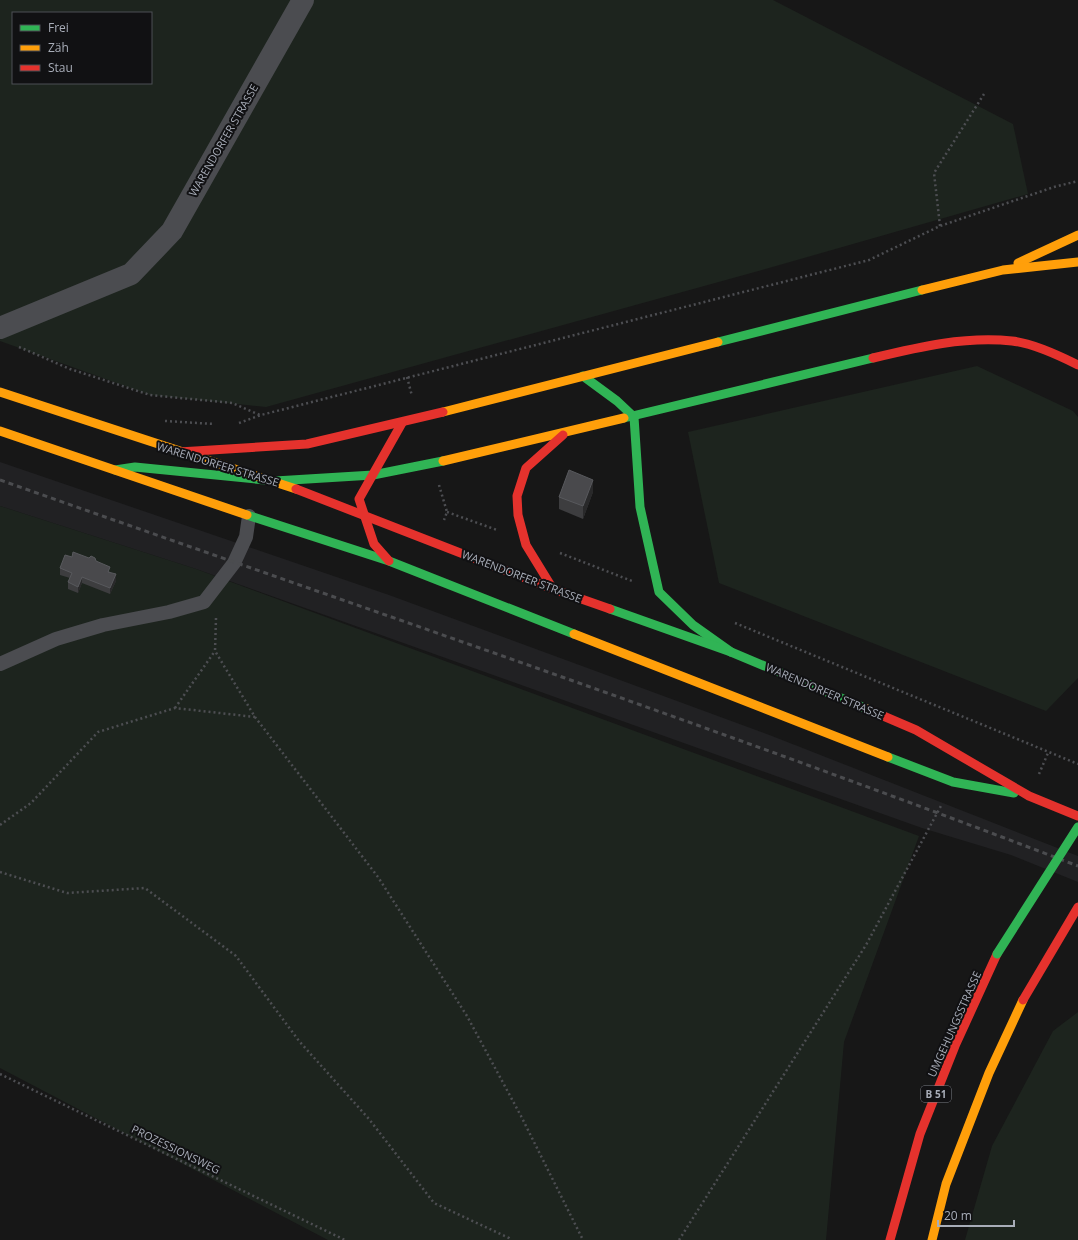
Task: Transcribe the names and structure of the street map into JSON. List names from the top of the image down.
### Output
{
  "streets": {
    "main road": ["WARENDORFER STRASSE", "UMGEHUNGSSTRASSE", "B 51"],
    "path": ["PROZESSIONSWEG"]
  },
  "legend": ["Frei", "Zäh", "Stau"],
  "scale_bar": "20 m"
}
